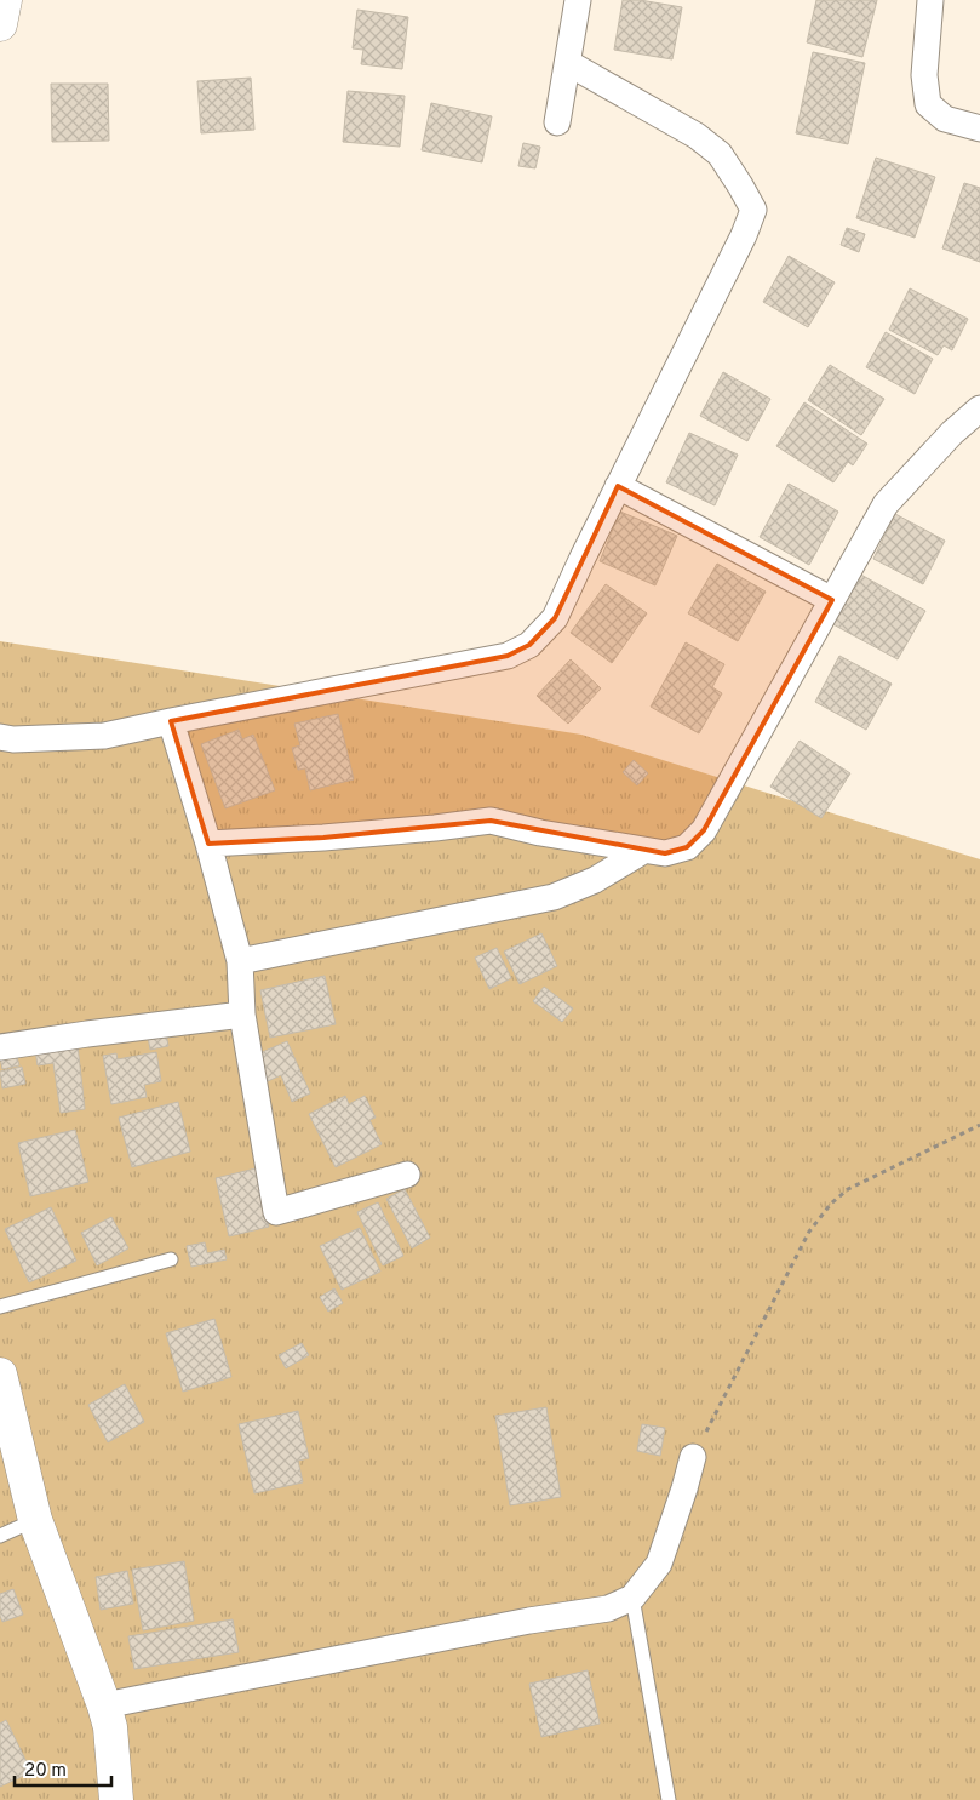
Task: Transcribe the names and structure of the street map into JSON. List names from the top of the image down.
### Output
{
  "scale_bar": "20 m"
}
